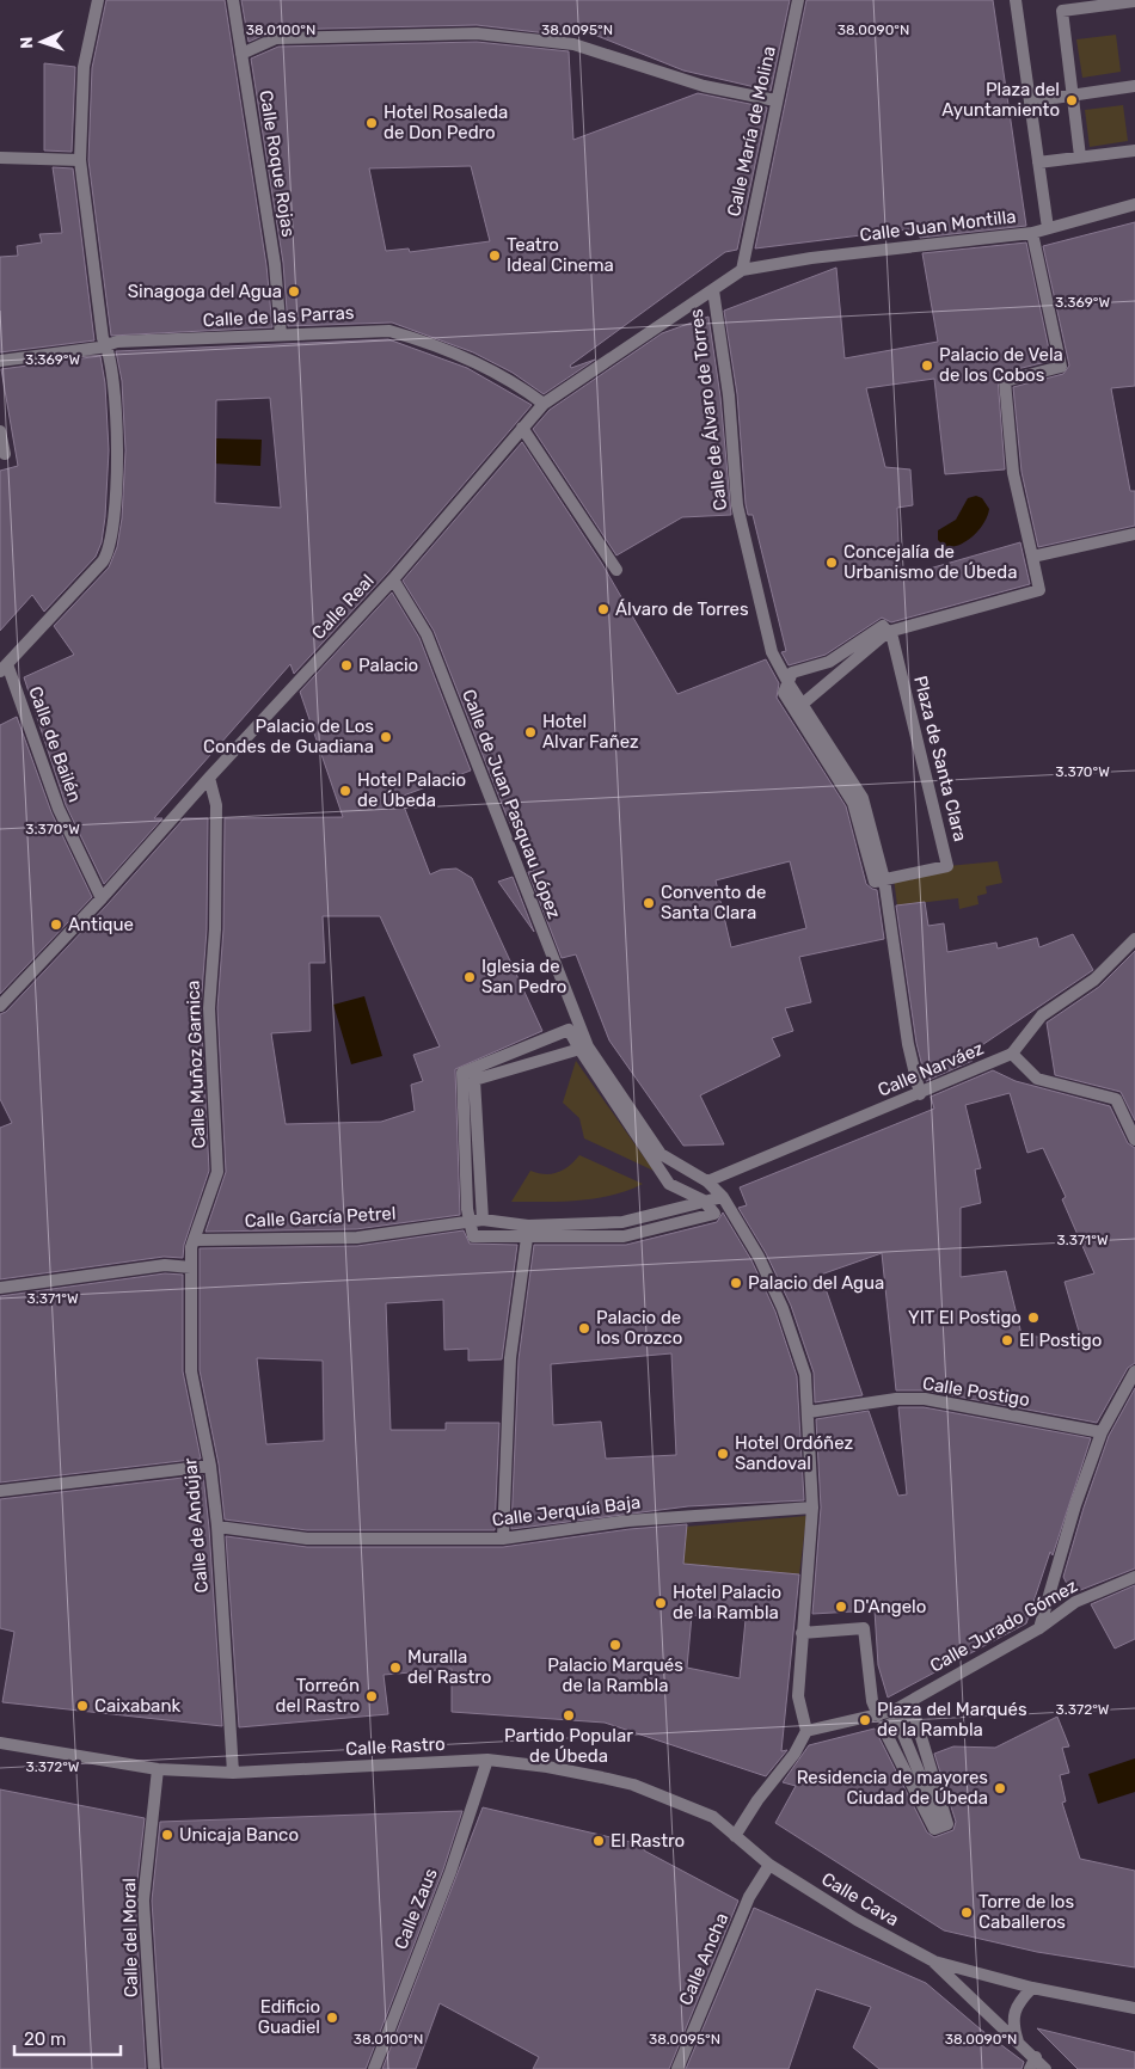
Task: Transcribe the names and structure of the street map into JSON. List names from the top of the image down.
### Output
{
  "streets": {
    "street": [
      "Calle María de Molina",
      "Calle Roque Rojas",
      "Calle Juan Montilla",
      "Calle de las Parras",
      "Calle de Álvaro de Torres",
      "Calle Real",
      "Calle de Bailén",
      "Plaza de Santa Clara",
      "Calle de Juan Pasquau López",
      "Calle Muñoz Garnica",
      "Calle Narváez",
      "Calle García Petrel",
      "Calle Postigo",
      "Calle Jerquía Baja",
      "Calle de Andújar",
      "Calle Jurado Gómez",
      "Calle Rastro",
      "Calle Cava",
      "Calle Zaus",
      "Calle del Moral",
      "Calle Ancha"
    ]
  },
  "crossings": [
    ["Calle María de Molina", "Calle Juan Montilla"],
    ["Calle María de Molina", "Calle Real"],
    ["Calle Roque Rojas", "Calle de las Parras"],
    ["Calle Juan Montilla", "Calle Real"],
    ["Calle de las Parras", "Calle Real"],
    ["Calle de Álvaro de Torres", "Calle Real"],
    ["Calle Real", "Calle de Bailén"],
    ["Calle Real", "Calle de Juan Pasquau López"],
    ["Calle Real", "Calle Muñoz Garnica"],
    ["Calle Muñoz Garnica", "Calle García Petrel"],
    ["Calle Muñoz Garnica", "Calle de Andújar"],
    ["Calle García Petrel", "Calle de Andújar"],
    ["Calle Jerquía Baja", "Calle de Andújar"],
    ["Calle de Andújar", "Calle Rastro"],
    ["Calle Rastro", "Calle Cava"],
    ["Calle Rastro", "Calle Zaus"],
    ["Calle Rastro", "Calle del Moral"],
    ["Calle Rastro", "Calle Ancha"],
    ["Calle Cava", "Calle Ancha"]
  ],
  "places": [
    "Plaza del Ayuntamiento",
    "Hotel Rosaleda de Don Pedro",
    "Teatro Ideal Cinema",
    "Sinagoga del Agua",
    "Palacio de Vela de los Cobos",
    "Concejalía de Urbanismo de Úbeda",
    "Álvaro de Torres",
    "Palacio",
    "Hotel Alvar Fañez",
    "Palacio de Los Condes de Guadiana",
    "Hotel Palacio de Úbeda",
    "Convento de Santa Clara",
    "Antique",
    "Iglesia de San Pedro",
    "Palacio del Agua",
    "YIT El Postigo",
    "Palacio de los Orozco",
    "El Postigo",
    "Hotel Ordóñez Sandoval",
    "Hotel Palacio de la Rambla",
    "D'Angelo",
    "Palacio Marqués de la Rambla",
    "Muralla del Rastro",
    "Torreón del Rastro",
    "Caixabank",
    "Partido Popular de Úbeda",
    "Plaza del Marqués de la Rambla",
    "Residencia de mayores Ciudad de Úbeda",
    "Unicaja Banco",
    "El Rastro",
    "Torre de los Caballeros",
    "Edificio Guadiel"
  ],
  "scale_bar": "20 m",
  "north": "left",
  "coordinates": [
    "38.0100°N",
    "38.0095°N",
    "38.0090°N",
    "3.369°W",
    "3.370°W",
    "3.371°W",
    "3.372°W"
  ]
}
